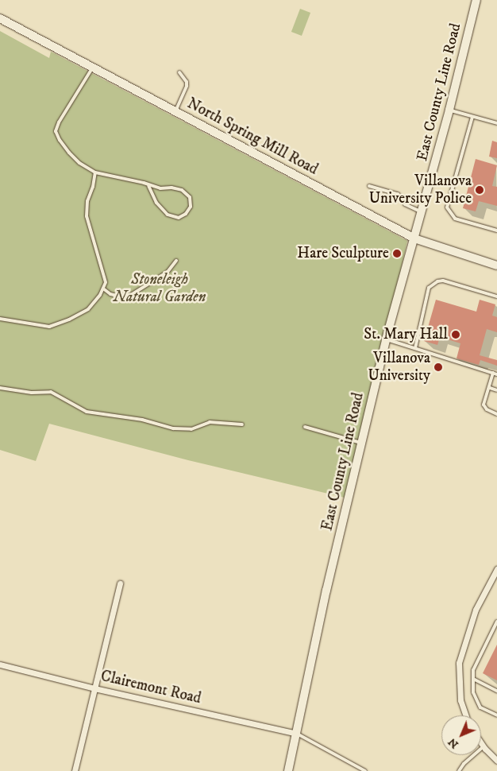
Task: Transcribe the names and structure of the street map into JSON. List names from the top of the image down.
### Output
{
  "streets": {
    "street": ["East County Line Road", "North Spring Mill Road", "Clairemont Road"]
  },
  "crossings": [
    ["East County Line Road", "North Spring Mill Road"],
    ["East County Line Road", "Clairemont Road"]
  ],
  "parks": ["Stoneleigh Natural Garden"],
  "places": [
    "Villanova University Police",
    "Hare Sculpture",
    "St. Mary Hall",
    "Villanova University"
  ],
  "north": "bottom left"
}
